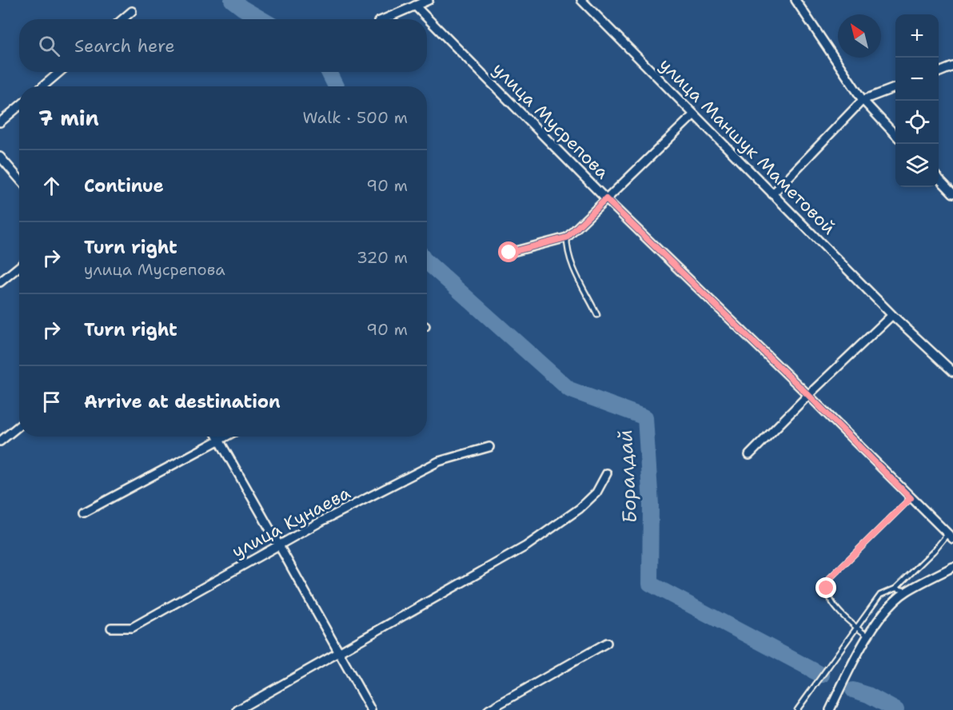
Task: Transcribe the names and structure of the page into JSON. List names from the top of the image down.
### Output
{
  "streets": {
    "street": ["улица Мусрепова", "улица Маншук Маметовой", "улица Кунаева"]
  },
  "water": ["Боралдай"],
  "north": "top left",
  "page": {
    "map_buttons": ["+", "−"],
    "search": "Search here",
    "heading": ["7 min", "Walk · 500 m"],
    "list": [
      ["Continue", "90 m"],
      ["Turn right", "улица Мусрепова", "320 m"],
      ["Turn right", "90 m"],
      "Arrive at destination"
    ]
  }
}
